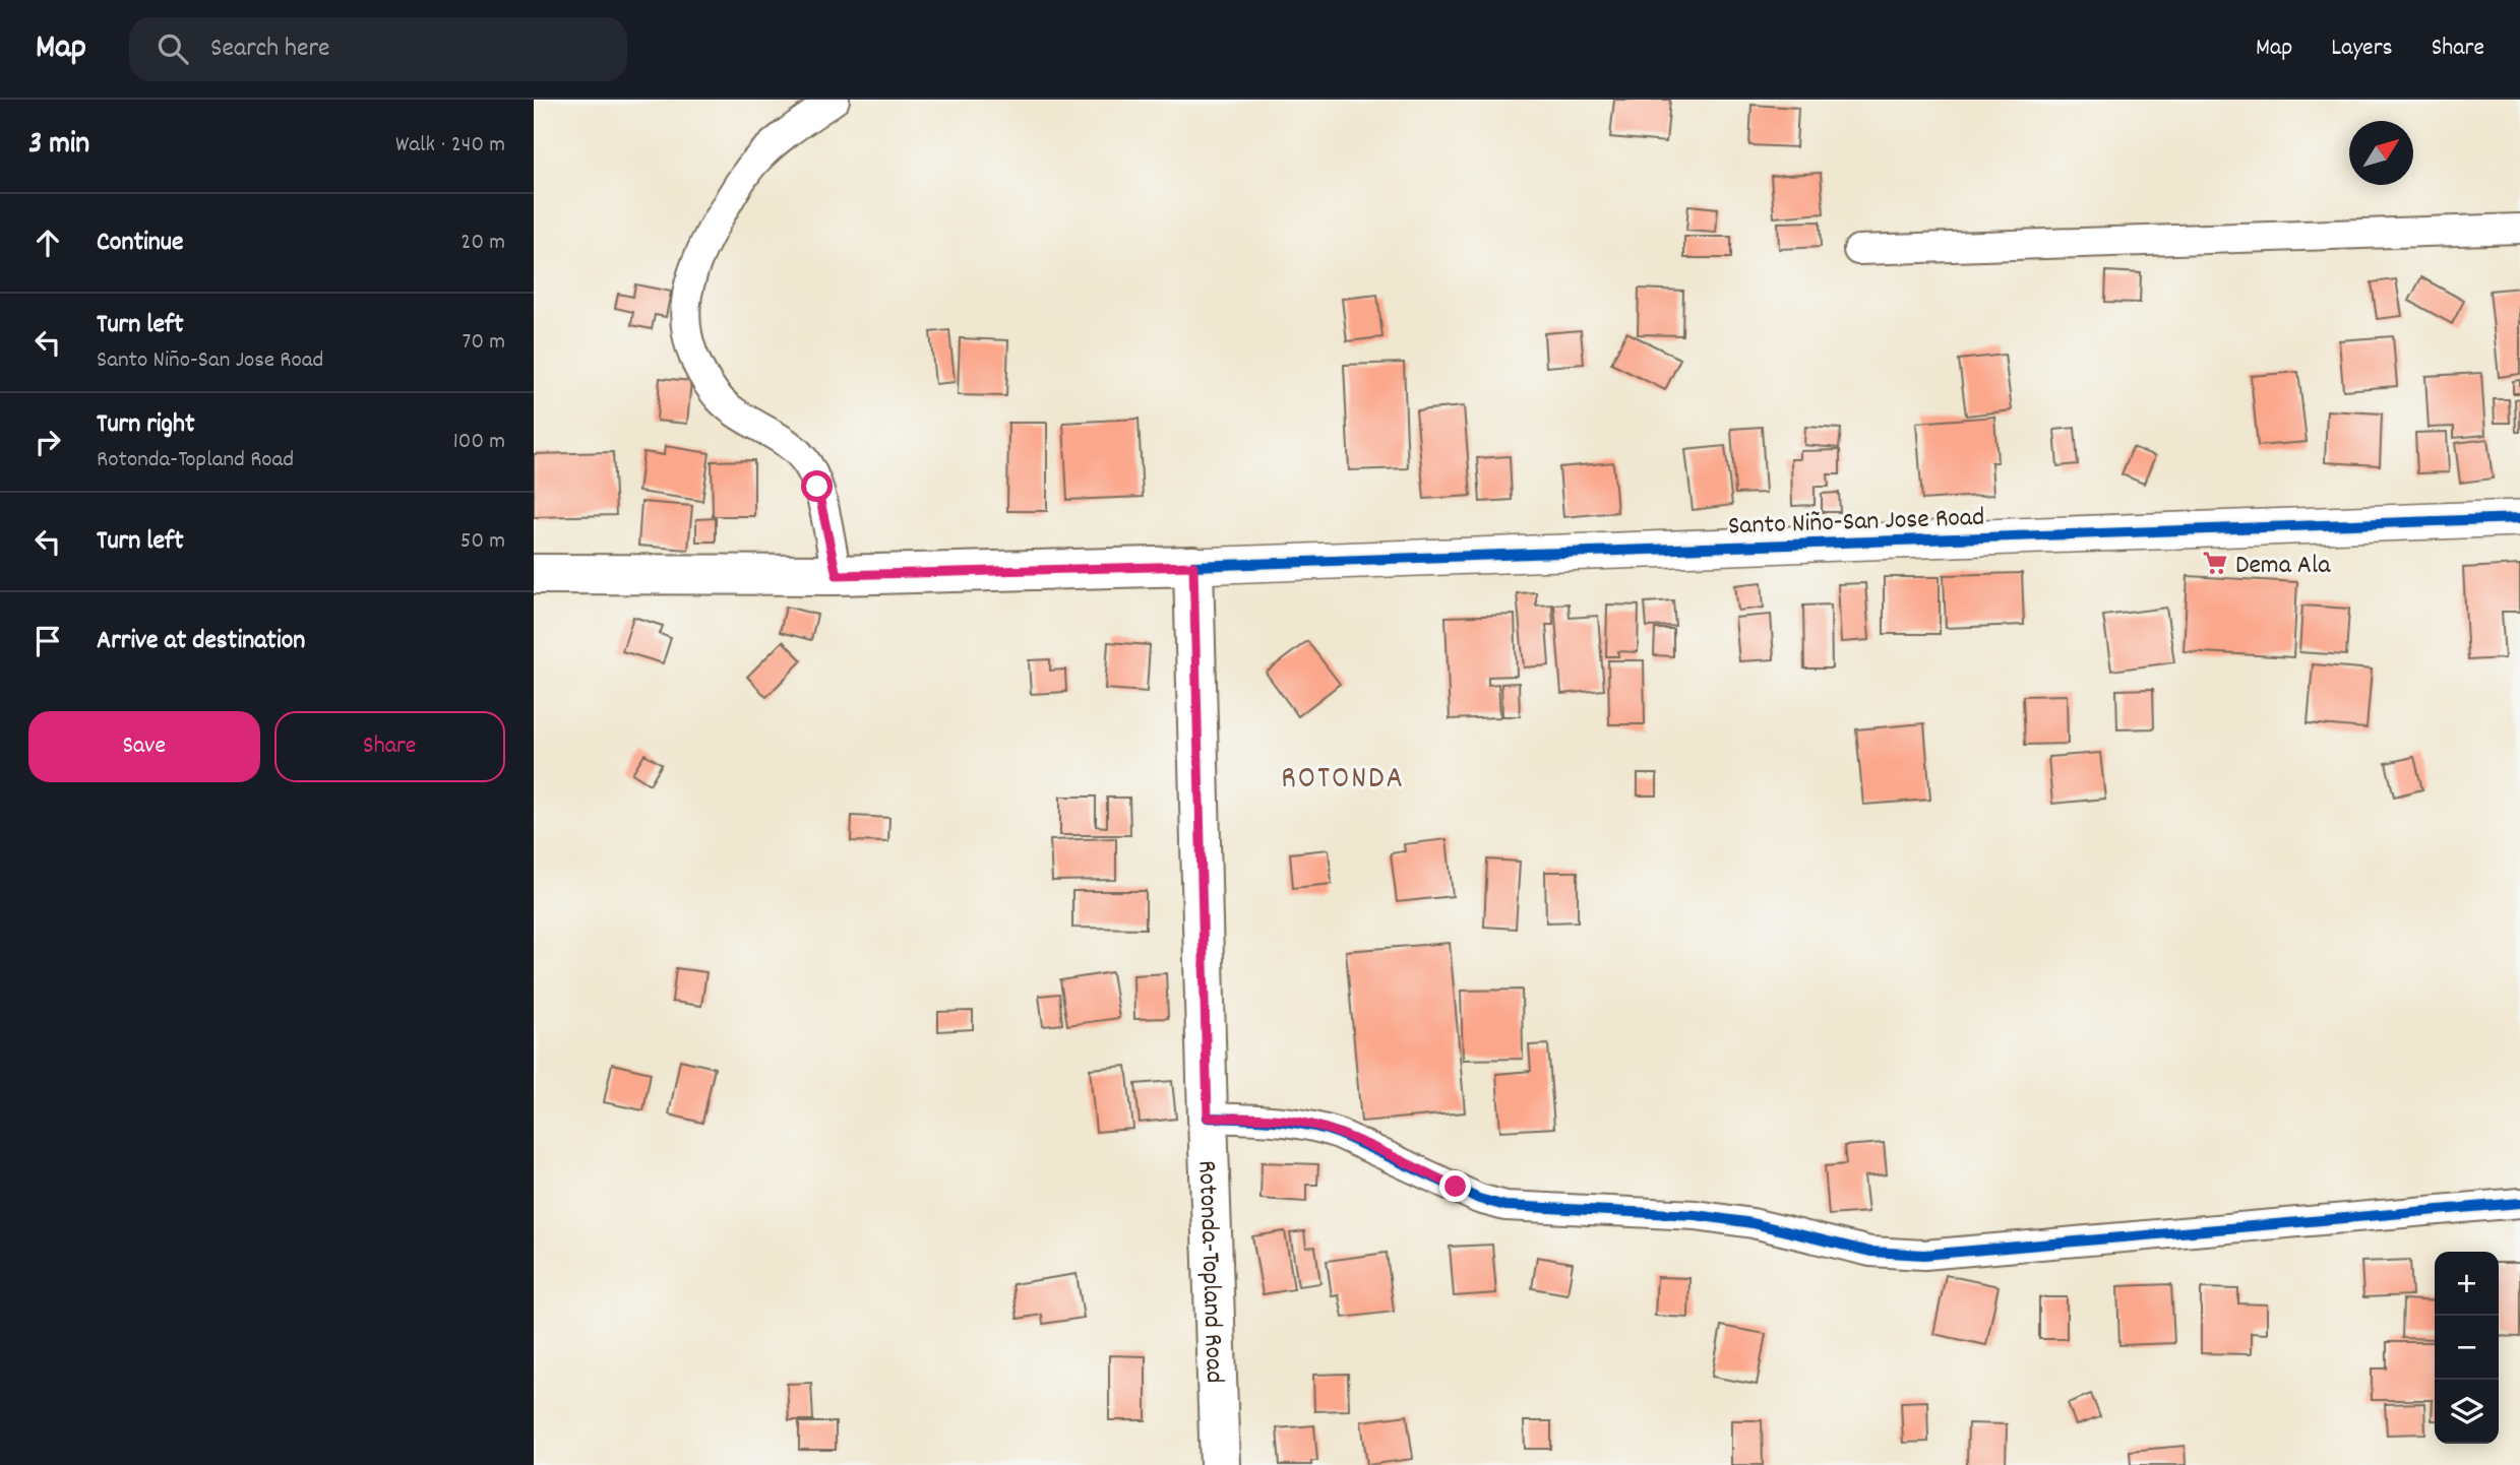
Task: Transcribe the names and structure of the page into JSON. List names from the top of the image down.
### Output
{
  "streets": {
    "main road": ["Santo Niño-San Jose Road", "Rotonda-Topland Road"]
  },
  "crossings": [
    ["Santo Niño-San Jose Road", "Rotonda-Topland Road"]
  ],
  "districts": ["ROTONDA"],
  "places": {
    "supermarket": ["Dema Ala"]
  },
  "north": "top right",
  "page": {
    "header": "Map",
    "search": "Search here",
    "nav": ["Map", "Layers", "Share"],
    "heading": ["3 min", "Walk · 240 m"],
    "list": [
      ["Continue", "20 m"],
      ["Turn left", "Santo Niño-San Jose Road", "70 m"],
      ["Turn right", "Rotonda-Topland Road", "100 m"],
      ["Turn left", "50 m"],
      "Arrive at destination"
    ],
    "buttons": ["Save", "Share"],
    "map_buttons": ["+", "−"]
  }
}
